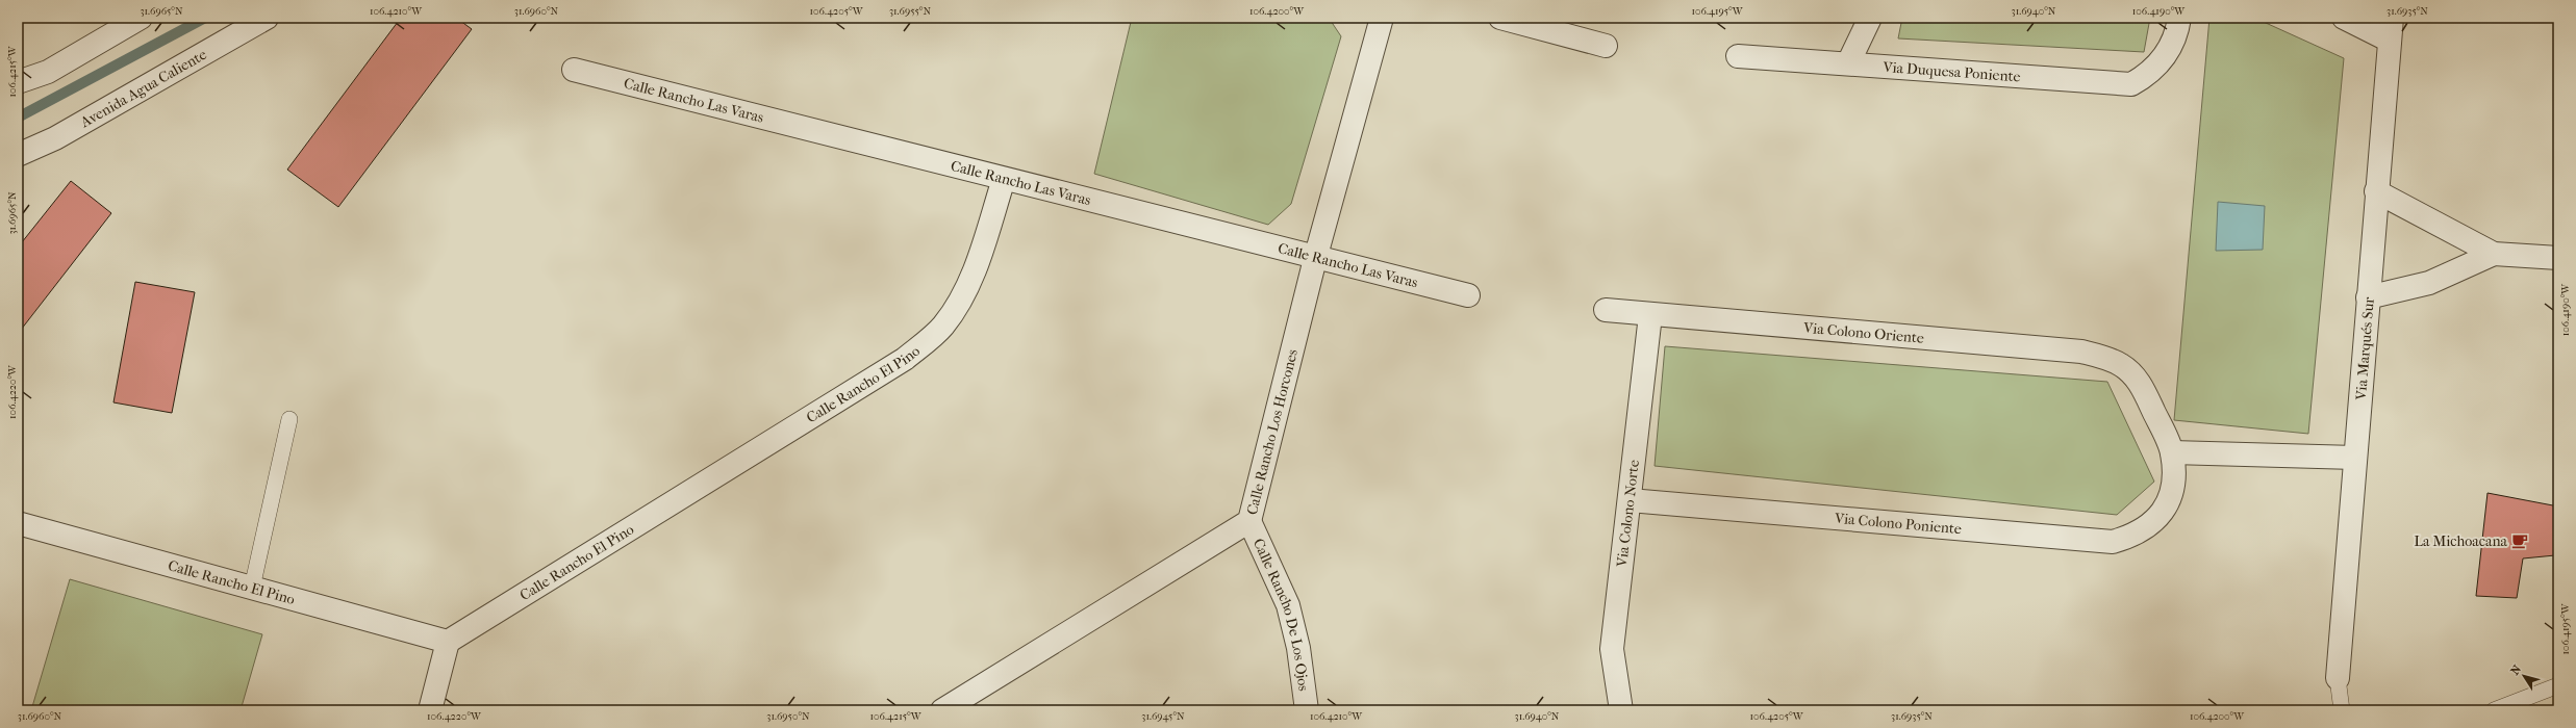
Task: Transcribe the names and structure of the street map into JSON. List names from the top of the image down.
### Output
{
  "streets": {
    "street": [
      "Via Duquesa Poniente",
      "Avenida Agua Caliente",
      "Calle Rancho Las Varas",
      "Via Colono Oriente",
      "Via Marqués Sur",
      "Calle Rancho El Pino",
      "Calle Rancho Los Horcones",
      "Via Colono Norte",
      "Via Colono Poniente",
      "Calle Rancho De Los Ojos"
    ]
  },
  "crossings": [
    ["Calle Rancho Las Varas", "Calle Rancho El Pino"],
    ["Calle Rancho Las Varas", "Calle Rancho Los Horcones"],
    ["Via Colono Oriente", "Via Colono Norte"],
    ["Via Colono Oriente", "Via Colono Poniente"],
    ["Calle Rancho Los Horcones", "Calle Rancho De Los Ojos"],
    ["Via Colono Norte", "Via Colono Poniente"]
  ],
  "places": {
    "cafe": ["La Michoacana"]
  },
  "north": "top left",
  "coordinates": [
    "31.6965°N",
    "106.4210°W",
    "31.6960°N",
    "106.4205°W",
    "31.6955°N",
    "106.4200°W",
    "106.4195°W",
    "31.6940°N",
    "106.4190°W",
    "31.6935°N",
    "106.4215°W",
    "106.4220°W",
    "31.6950°N",
    "31.6945°N"
  ]
}
